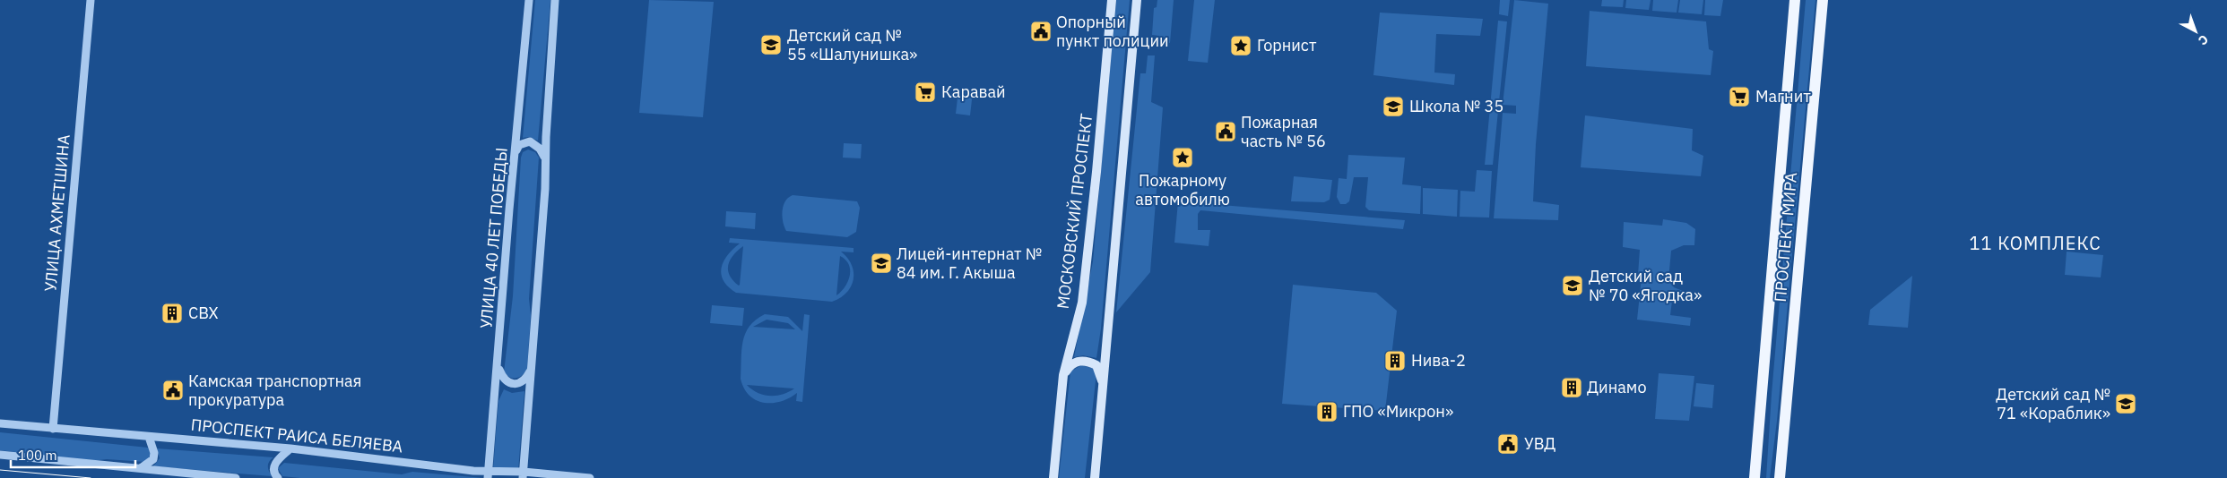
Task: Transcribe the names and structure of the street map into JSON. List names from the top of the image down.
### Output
{
  "streets": {
    "main road": ["МОСКОВСКИЙ ПРОСПЕКТ", "ПРОСПЕКТ МИРА"],
    "street": ["УЛИЦА АХМЕТШИНА", "УЛИЦА 40 ЛЕТ ПОБЕДЫ", "ПРОСПЕКТ РАИСА БЕЛЯЕВА"]
  },
  "crossings": [
    ["УЛИЦА АХМЕТШИНА", "ПРОСПЕКТ РАИСА БЕЛЯЕВА"],
    ["УЛИЦА 40 ЛЕТ ПОБЕДЫ", "ПРОСПЕКТ РАИСА БЕЛЯЕВА"]
  ],
  "districts": ["11 КОМПЛЕКС"],
  "places": {
    "public building": [
      "Опорный пункт полиции",
      "Пожарная часть № 56",
      "Камская транспортная прокуратура",
      "УВД"
    ],
    "school or university": [
      "Детский сад № 55 «Шалунишка»",
      "Школа № 35",
      "Лицей-интернат № 84 им. Г. Акыша",
      "Детский сад № 70 «Ягодка»",
      "Детский сад № 71 «Кораблик»"
    ],
    "place": ["Горнист", "Пожарному автомобилю"],
    "supermarket": ["Каравай", "Магнит"],
    "building": [
      "СВХ",
      "Нива-2",
      "Динамо",
      "ГПО «Микрон»"
    ]
  },
  "scale_bar": "100 m",
  "north": "bottom right"
}
